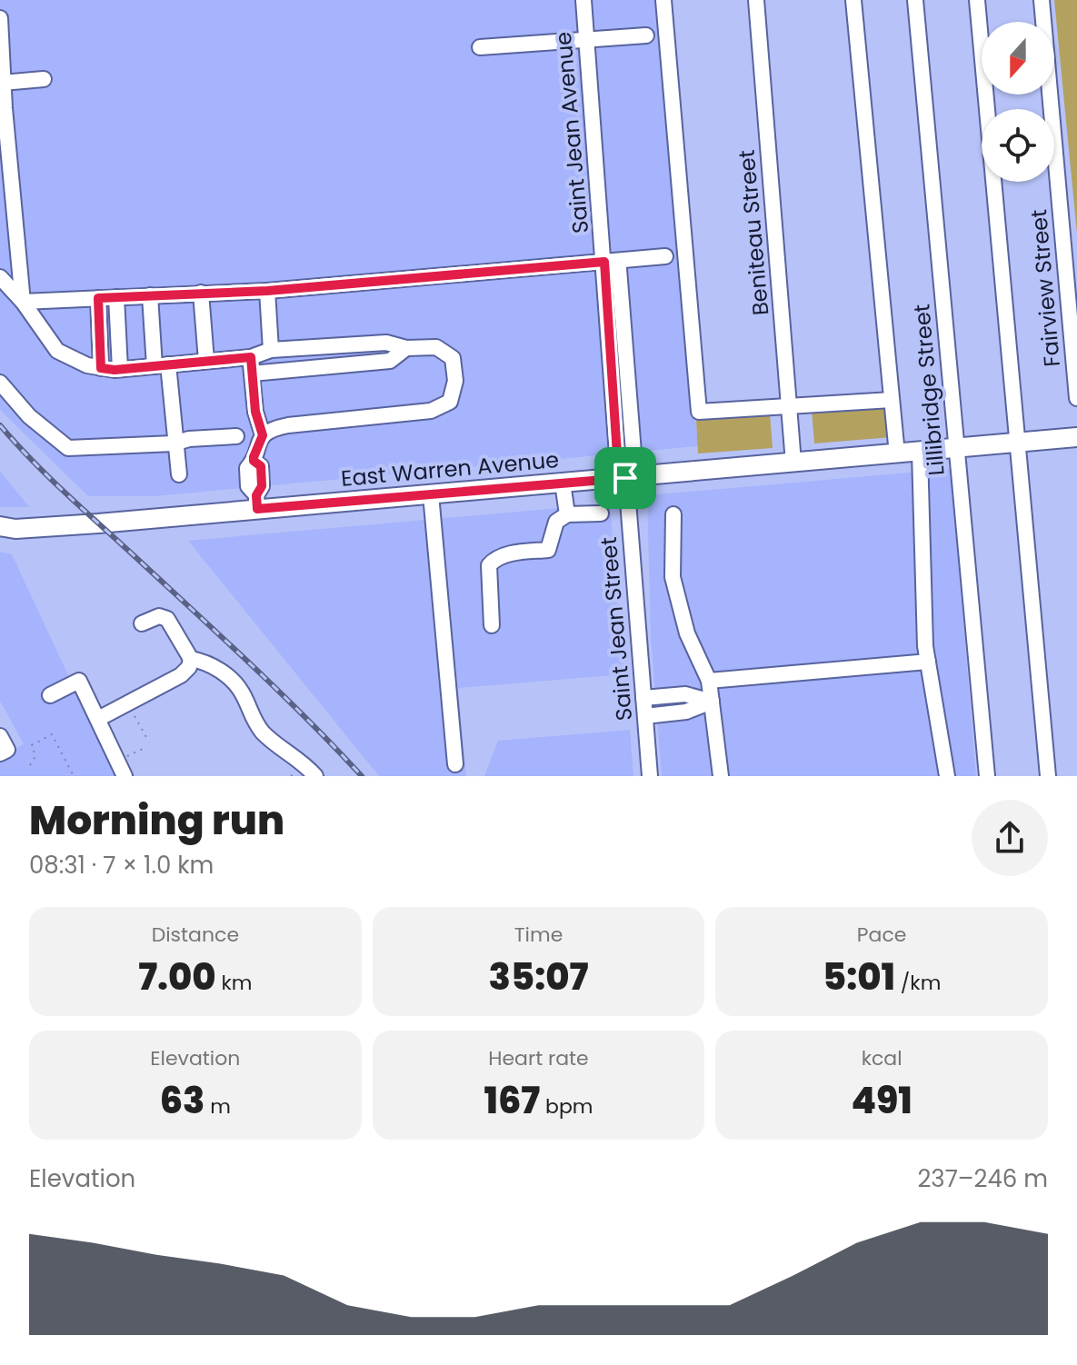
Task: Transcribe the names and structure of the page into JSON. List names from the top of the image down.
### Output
{
  "streets": {
    "main road": ["East Warren Avenue"],
    "street": [
      "Saint Jean Avenue",
      "Beniteau Street",
      "Fairview Street",
      "Lillibridge Street",
      "Saint Jean Street"
    ]
  },
  "crossings": [
    ["Saint Jean Avenue", "East Warren Avenue"],
    ["Saint Jean Avenue", "Saint Jean Street"],
    ["Beniteau Street", "East Warren Avenue"],
    ["Lillibridge Street", "East Warren Avenue"],
    ["East Warren Avenue", "Saint Jean Street"]
  ],
  "north": "bottom",
  "page": {
    "heading": ["Morning run", "08:31 · 7 × 1.0 km"],
    "stats": [
      ["Distance", "7.00 km"],
      ["Time", "35:07"],
      ["Pace", "5:01 /km"],
      ["Elevation", "63 m"],
      ["Heart rate", "167 bpm"],
      ["kcal", "491"]
    ],
    "chart": ["Elevation", "237–246 m"]
  }
}
